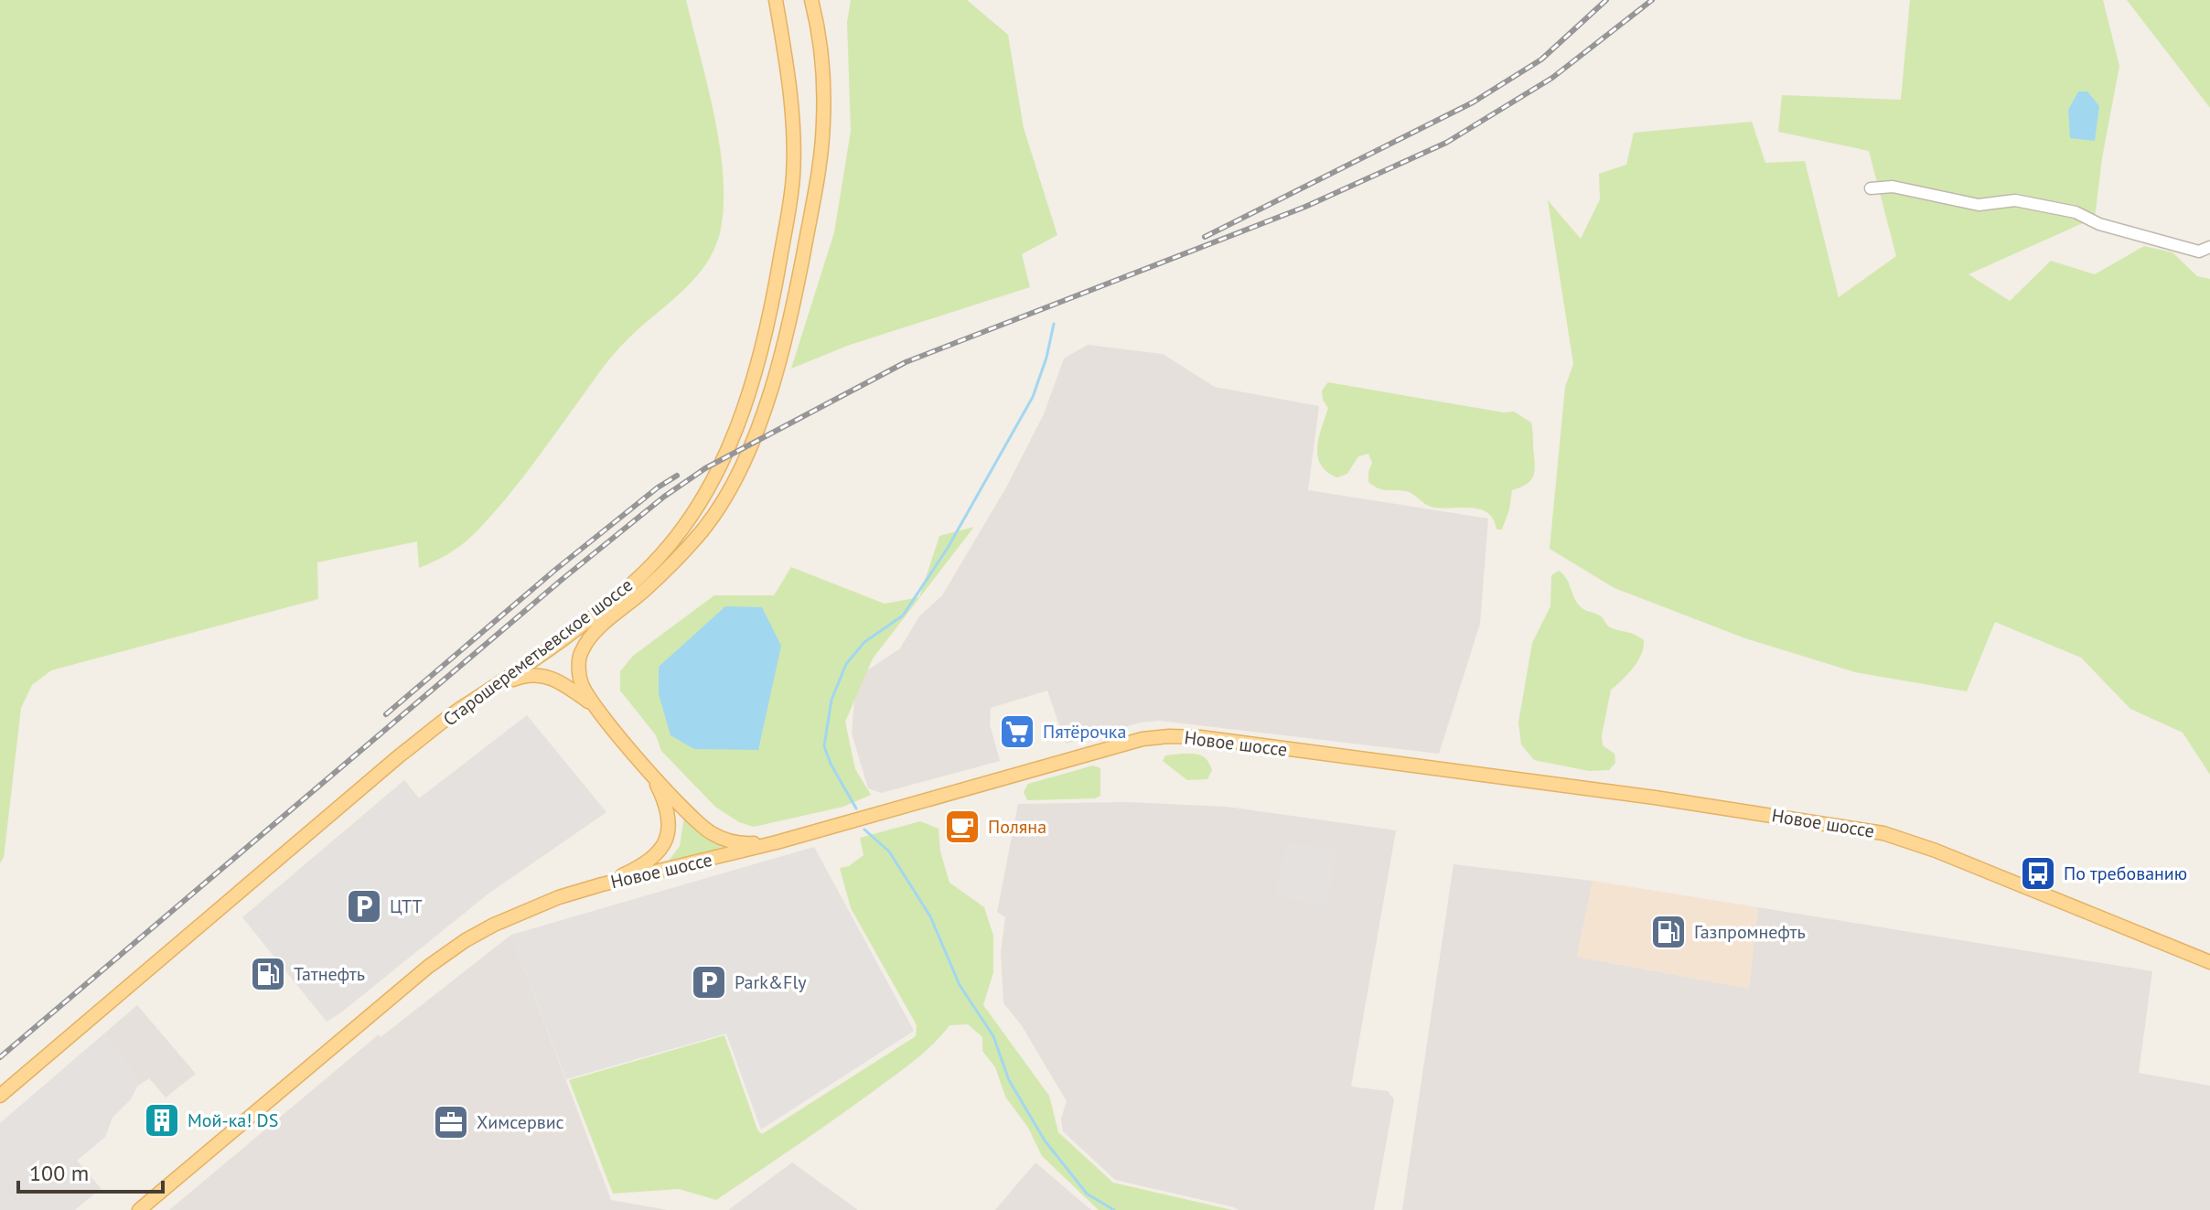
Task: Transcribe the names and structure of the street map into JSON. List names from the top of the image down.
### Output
{
  "streets": {
    "main road": ["Старошереметьевское шоссе", "Новое шоссе"]
  },
  "places": {
    "supermarket": ["Пятёрочка"],
    "cafe": ["Поляна"],
    "bus stop": ["По требованию"],
    "parking": ["ЦТТ", "Park&Fly"],
    "fuel station": ["Газпромнефть", "Татнефть"],
    "building": ["Мой-ка! DS"],
    "office": ["Химсервис"]
  },
  "scale_bar": "100 m"
}
